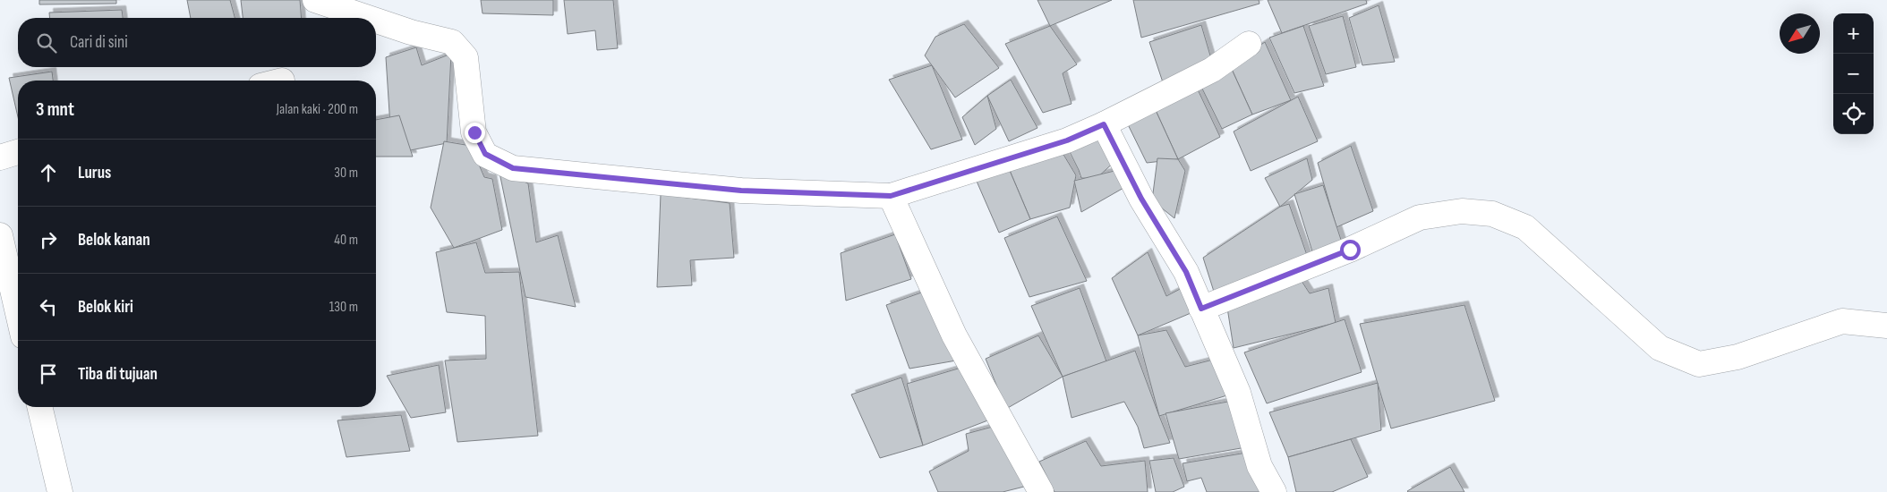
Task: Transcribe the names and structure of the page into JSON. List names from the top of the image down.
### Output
{
  "north": "bottom left",
  "page": {
    "map_buttons": ["+", "−"],
    "search": "Cari di sini",
    "heading": ["3 mnt", "Jalan kaki · 200 m"],
    "list": [
      ["Lurus", "30 m"],
      ["Belok kanan", "40 m"],
      ["Belok kiri", "130 m"],
      "Tiba di tujuan"
    ]
  }
}
